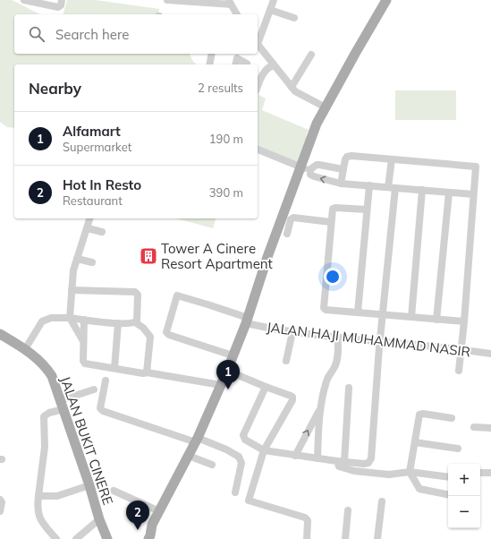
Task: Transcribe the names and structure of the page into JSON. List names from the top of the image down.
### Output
{
  "streets": {
    "main road": ["JALAN BUKIT CINERE"],
    "street": ["JALAN HAJI MUHAMMAD NASIR"]
  },
  "places": {
    "building": ["Tower A Cinere Resort Apartment"]
  },
  "page": {
    "search": "Search here",
    "heading": ["Nearby", "2 results"],
    "list": [
      {
        "mark": "1",
        "name": "Alfamart",
        "note": "Supermarket",
        "value": "190 m"
      },
      {
        "mark": "2",
        "name": "Hot In Resto",
        "note": "Restaurant",
        "value": "390 m"
      }
    ],
    "pins": ["1", "2"],
    "map_buttons": ["+", "−"]
  }
}
